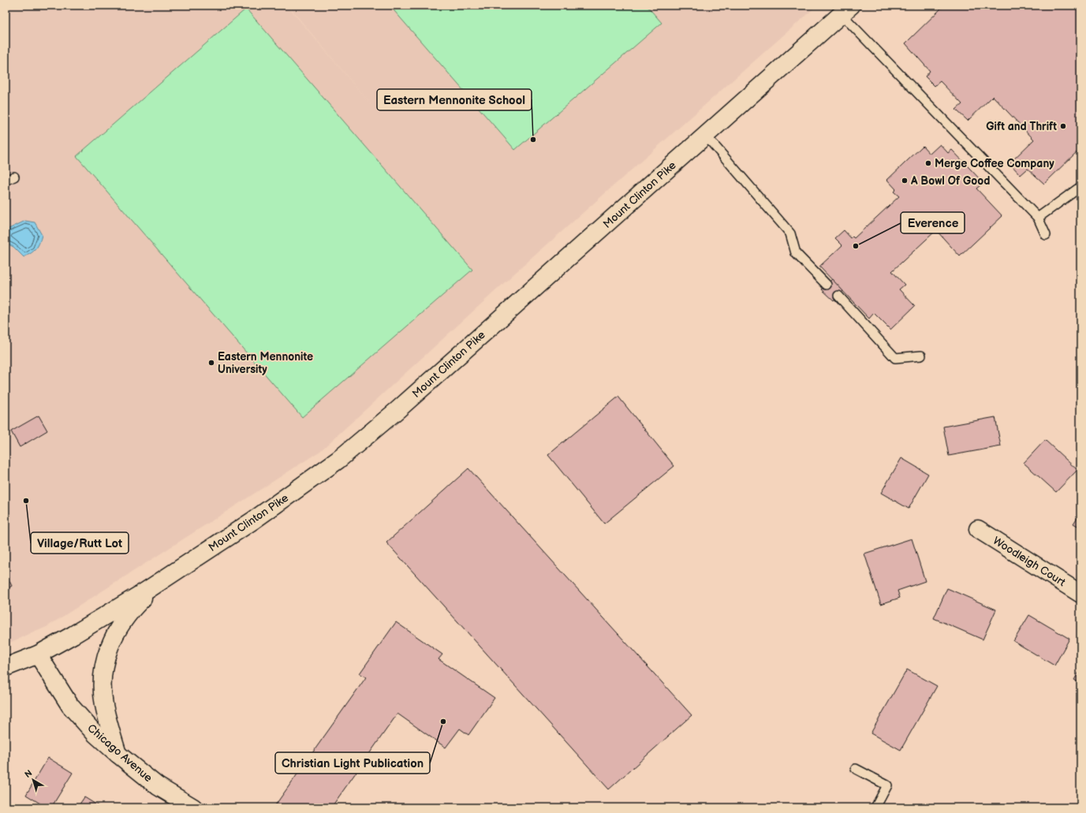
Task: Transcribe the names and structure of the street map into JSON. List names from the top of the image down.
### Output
{
  "streets": {
    "street": ["Mount Clinton Pike", "Woodleigh Court", "Chicago Avenue"]
  },
  "crossings": [
    ["Mount Clinton Pike", "Chicago Avenue"]
  ],
  "places": [
    "Gift and Thrift",
    "Eastern Mennonite School",
    "Merge Coffee Company",
    "A Bowl Of Good",
    "Everence",
    "Eastern Mennonite University",
    "Village/Rutt Lot",
    "Christian Light Publication"
  ],
  "north": "top left"
}
